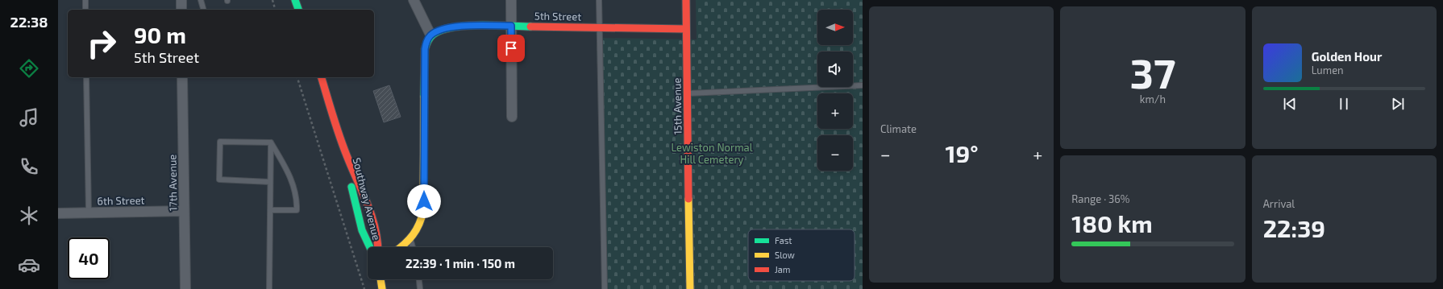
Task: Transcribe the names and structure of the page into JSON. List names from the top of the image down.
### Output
{
  "streets": {
    "street": [
      "5th Street",
      "15th Avenue",
      "17th Avenue",
      "Southway Avenue",
      "6th Street"
    ]
  },
  "crossings": [
    ["5th Street", "15th Avenue"],
    ["17th Avenue", "6th Street"]
  ],
  "parks": ["Lewiston Normal Hill Cemetery"],
  "legend": ["Fast", "Slow", "Jam"],
  "north": "right",
  "page": {
    "tabs": "22:38",
    "tile": [
      "Climate",
      ["37", "km/h"],
      ["Range · 36%", "180 km"],
      ["Arrival", "22:39"]
    ],
    "map_buttons": ["+", "−"],
    "turn": ["90 m", "5th Street"],
    "song": ["Golden Hour", "Lumen"],
    "heat": ["−", "19°", "+"],
    "limit": "40",
    "trip": "22:39 · 1 min · 150 m"
  }
}
